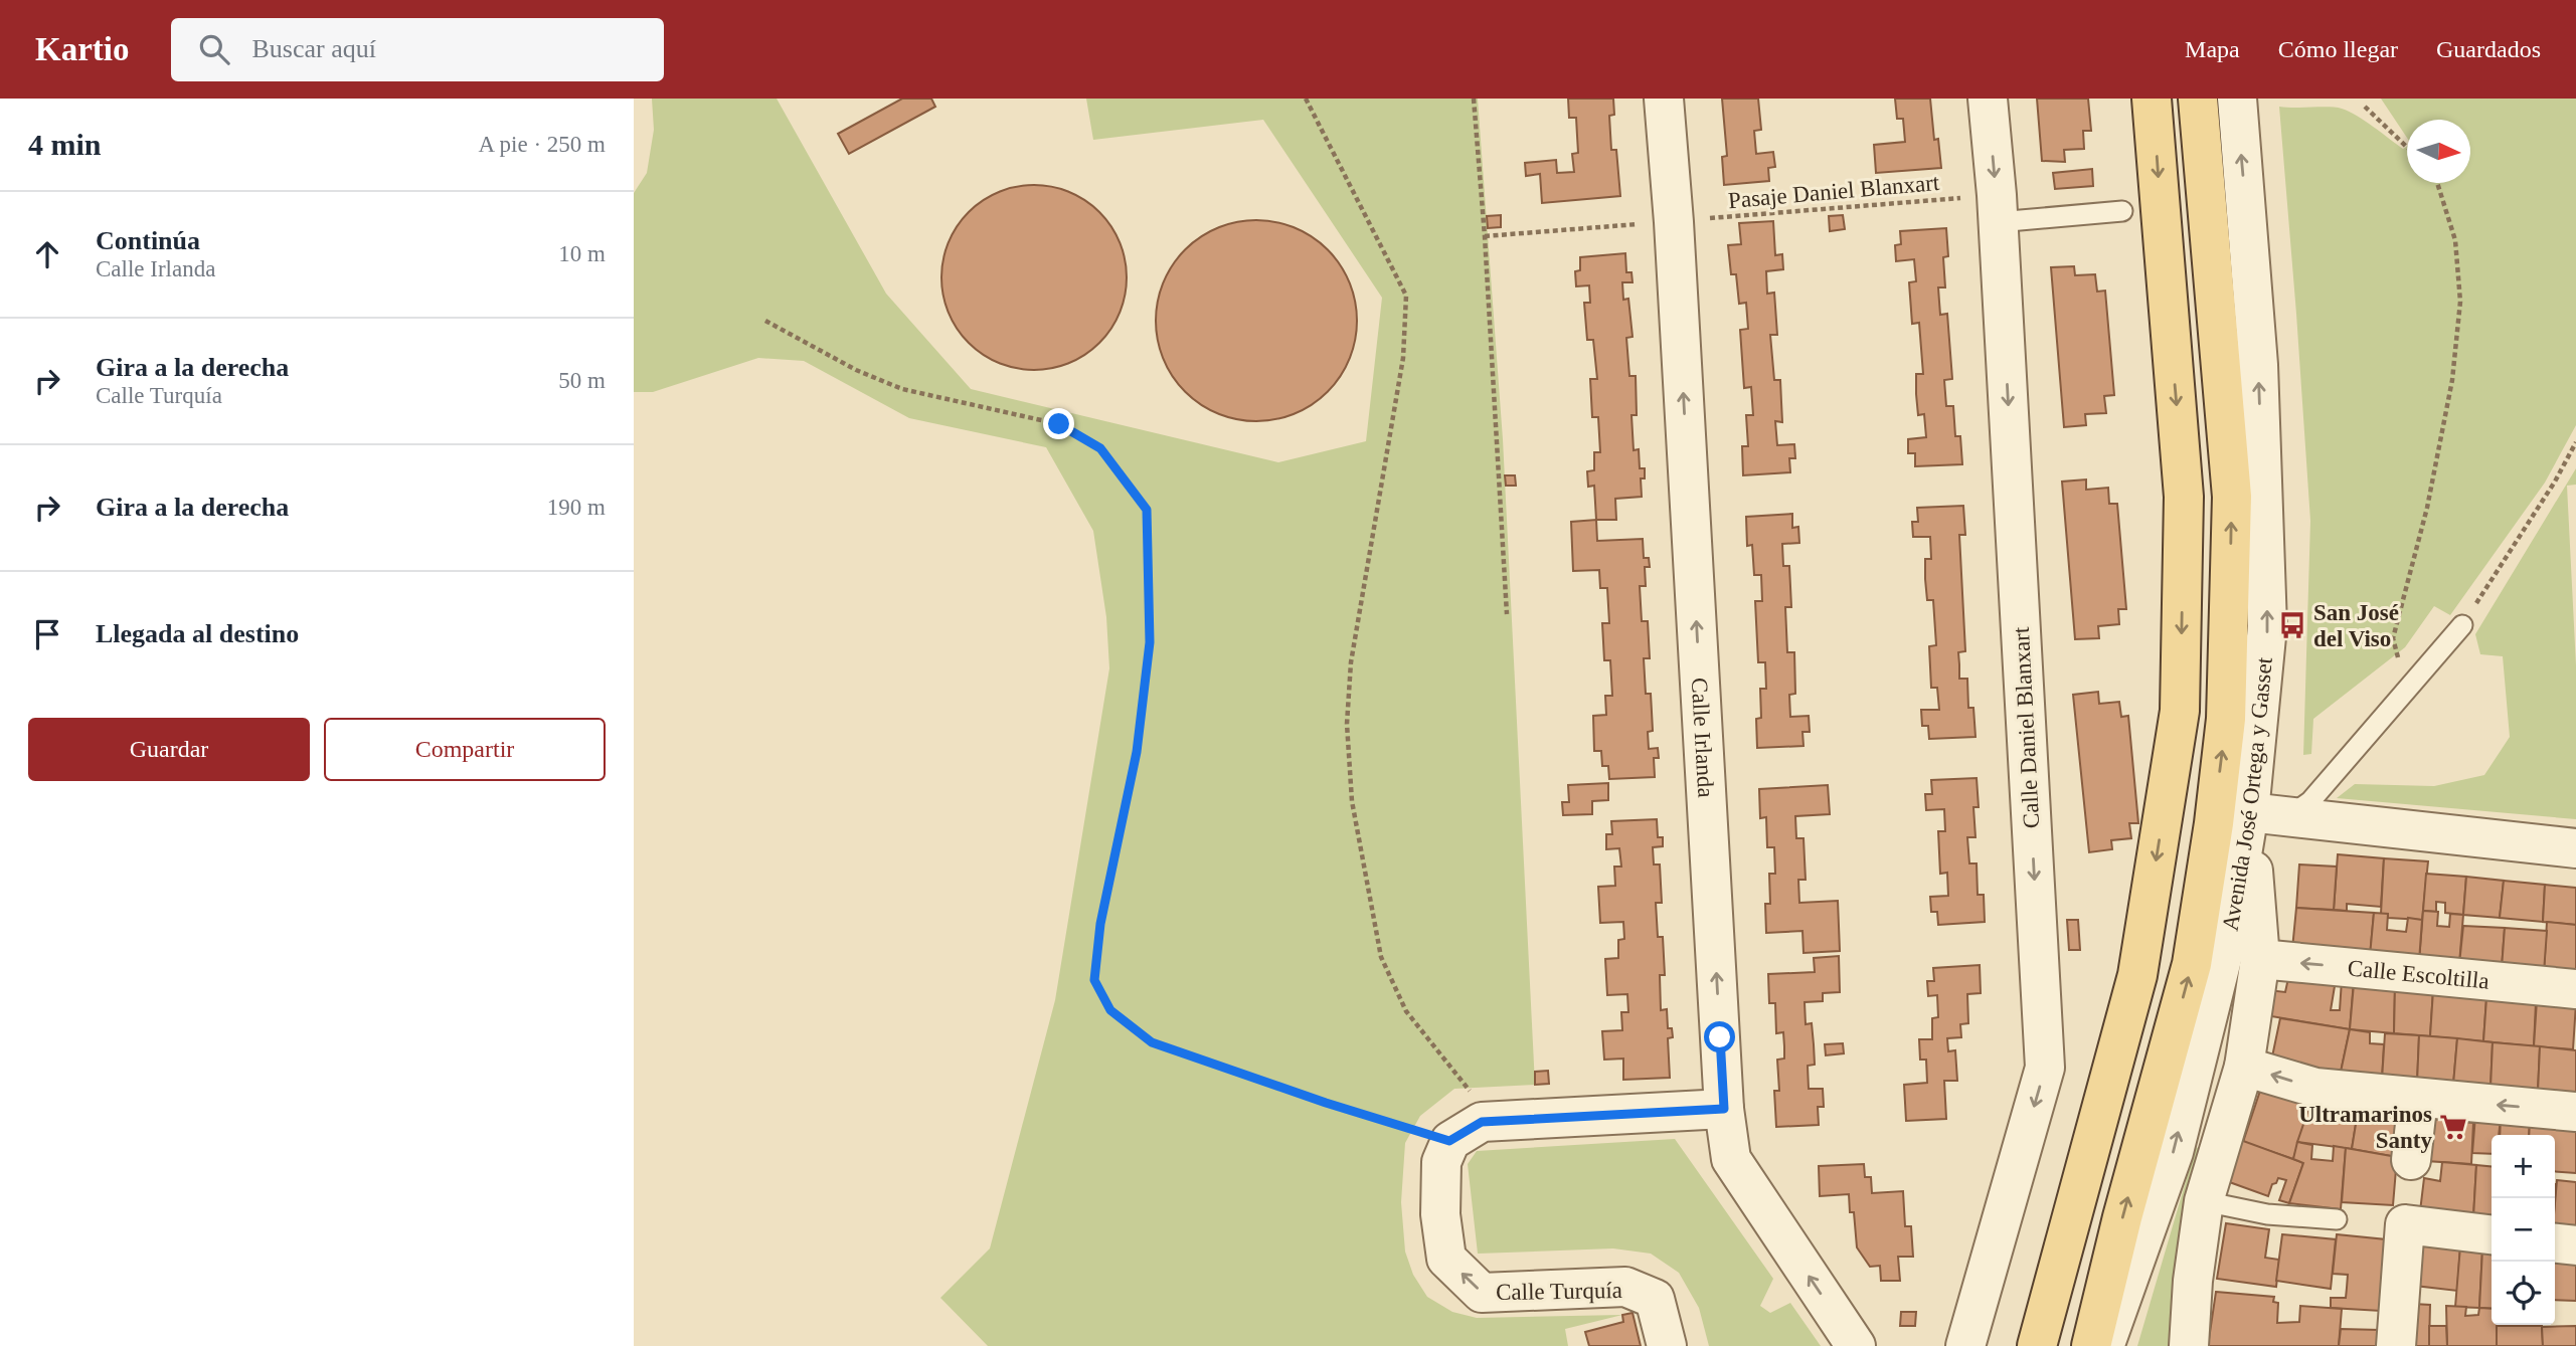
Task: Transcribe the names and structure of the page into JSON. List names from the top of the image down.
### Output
{
  "streets": {
    "main road": ["Avenida José Ortega y Gasset"],
    "street": [
      "Calle Daniel Blanxart",
      "Calle Irlanda",
      "Calle Escoltilla",
      "Calle Turquía"
    ],
    "path": ["Pasaje Daniel Blanxart"]
  },
  "one_way": ["Calle Irlanda"],
  "places": {
    "bus stop": ["San José del Viso"],
    "supermarket": ["Ultramarinos Santy"]
  },
  "north": "right",
  "page": {
    "header": "Kartio",
    "search": "Buscar aquí",
    "nav": ["Mapa", "Cómo llegar", "Guardados"],
    "heading": ["4 min", "A pie · 250 m"],
    "list": [
      ["Continúa", "Calle Irlanda", "10 m"],
      ["Gira a la derecha", "Calle Turquía", "50 m"],
      ["Gira a la derecha", "190 m"],
      "Llegada al destino"
    ],
    "buttons": ["Guardar", "Compartir"],
    "map_buttons": ["+", "−"]
  }
}
